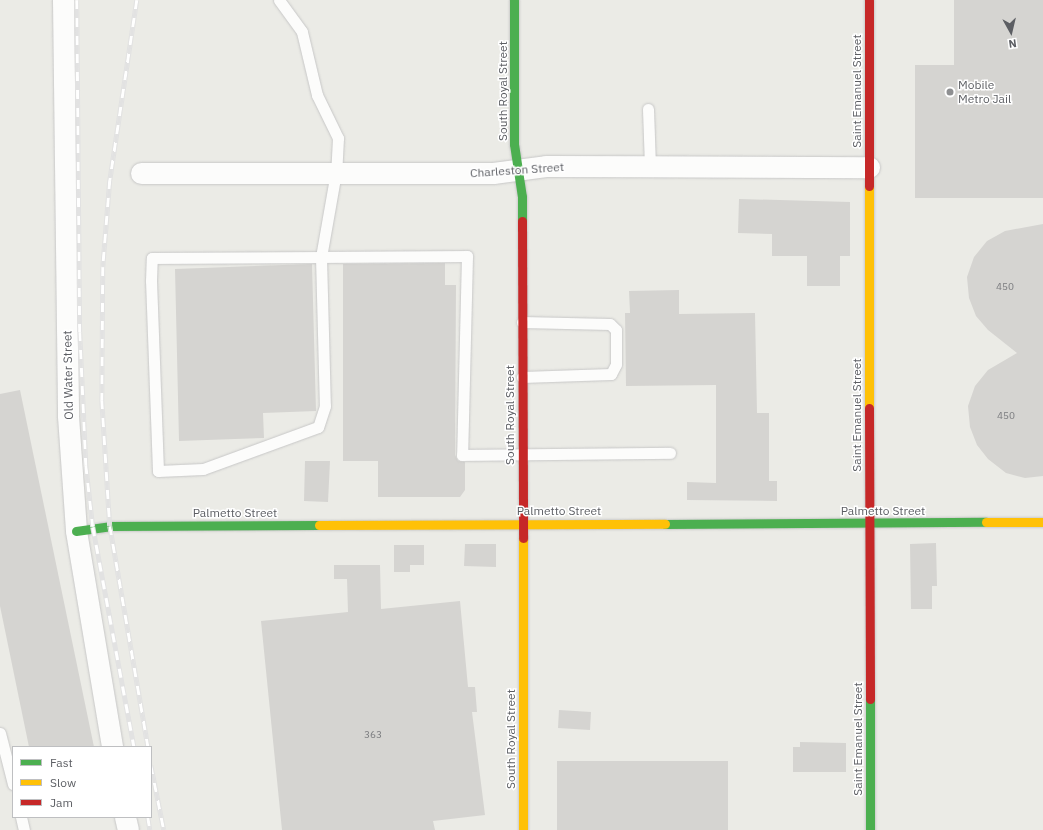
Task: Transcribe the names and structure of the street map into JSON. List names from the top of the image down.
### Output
{
  "streets": {
    "street": [
      "South Royal Street",
      "Saint Emanuel Street",
      "Charleston Street",
      "Old Water Street",
      "Palmetto Street"
    ]
  },
  "crossings": [
    ["South Royal Street", "Charleston Street"],
    ["South Royal Street", "Palmetto Street"],
    ["Saint Emanuel Street", "Charleston Street"],
    ["Saint Emanuel Street", "Palmetto Street"],
    ["Old Water Street", "Palmetto Street"]
  ],
  "places": ["Mobile Metro Jail"],
  "house_numbers": ["450", "450", "363"],
  "legend": ["Fast", "Slow", "Jam"],
  "north": "bottom"
}
